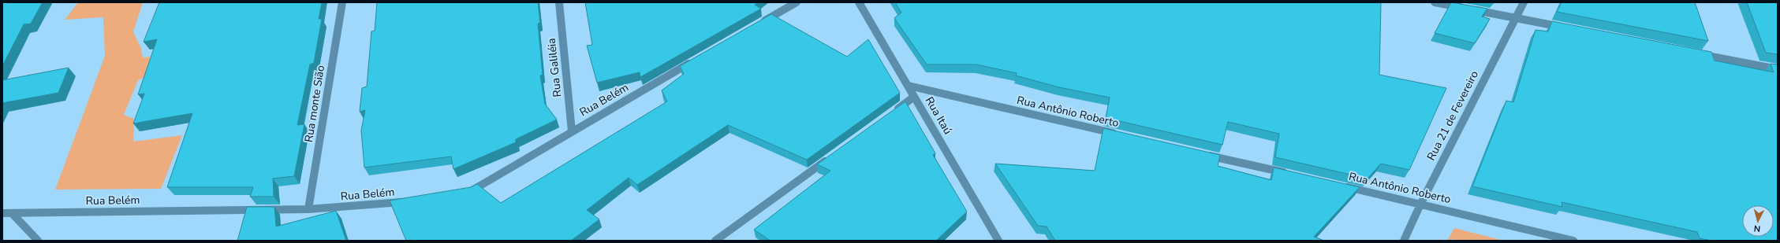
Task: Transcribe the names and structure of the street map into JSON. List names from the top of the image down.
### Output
{
  "streets": {
    "street": [
      "Rua Galiléia",
      "Rua Belém",
      "Rua monte Sião",
      "Rua Antônio Roberto",
      "Rua Itaú",
      "Rua 21 de Fevereiro"
    ]
  },
  "crossings": [
    ["Rua Galiléia", "Rua Belém"],
    ["Rua Belém", "Rua monte Sião"],
    ["Rua Antônio Roberto", "Rua Itaú"],
    ["Rua Antônio Roberto", "Rua 21 de Fevereiro"]
  ],
  "north": "bottom"
}
